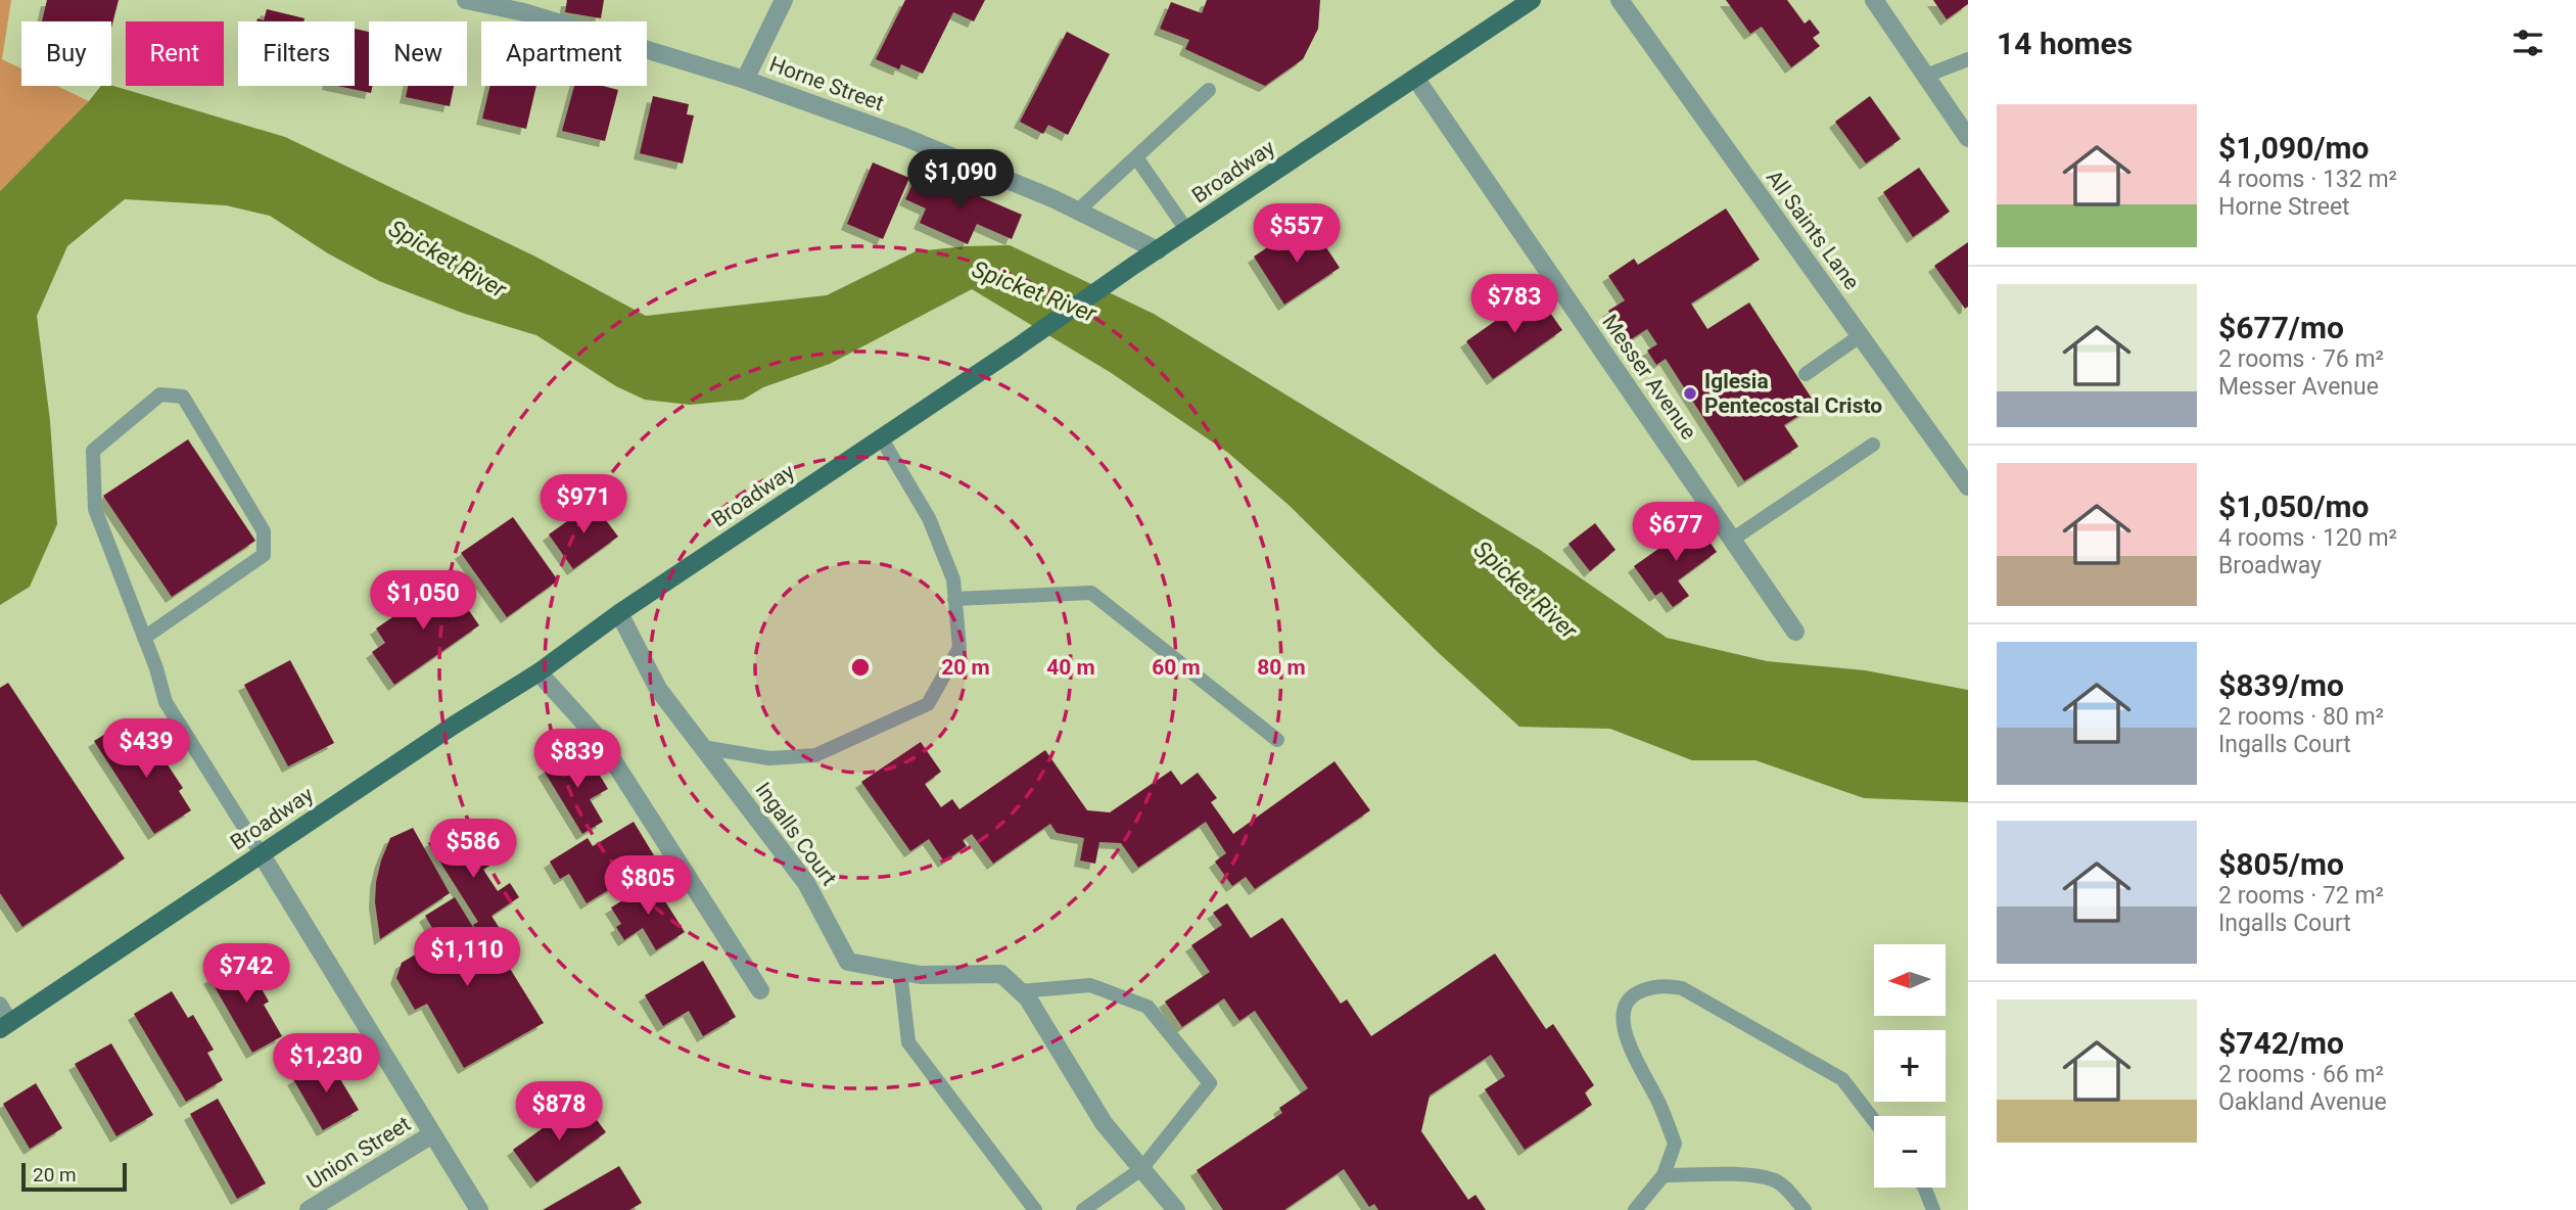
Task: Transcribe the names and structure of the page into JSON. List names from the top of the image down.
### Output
{
  "streets": {
    "main road": ["Broadway"],
    "street": [
      "Horne Street",
      "All Saints Lane",
      "Messer Avenue",
      "Ingalls Court",
      "Union Street"
    ]
  },
  "crossings": [
    ["Horne Street", "Broadway"],
    ["Broadway", "Messer Avenue"],
    ["Broadway", "Ingalls Court"]
  ],
  "water": ["Spicket River"],
  "places": ["Iglesia Pentecostal Cristo"],
  "scale_bar": "20 m",
  "north": "left",
  "page": {
    "heading": "14 homes",
    "chip": [
      "Buy",
      "Rent",
      "Filters",
      "New",
      "Apartment"
    ],
    "list": [
      {
        "name": "$1,090/mo",
        "note": "4 rooms · 132 m² · Horne Street"
      },
      {
        "name": "$677/mo",
        "note": "2 rooms · 76 m² · Messer Avenue"
      },
      {
        "name": "$1,050/mo",
        "note": "4 rooms · 120 m² · Broadway"
      },
      {
        "name": "$839/mo",
        "note": "2 rooms · 80 m² · Ingalls Court"
      },
      {
        "name": "$805/mo",
        "note": "2 rooms · 72 m² · Ingalls Court"
      },
      {
        "name": "$742/mo",
        "note": "2 rooms · 66 m² · Oakland Avenue"
      }
    ],
    "price": [
      "$1,090",
      "$557",
      "$783",
      "$971",
      "$677",
      "$1,050",
      "$439",
      "$839",
      "$586",
      "$805",
      "$1,110",
      "$742",
      "$1,230",
      "$878"
    ],
    "map_buttons": ["+", "−"],
    "scale": "20 m"
  },
  "rings": [
    "20 m",
    "40 m",
    "60 m",
    "80 m"
  ]
}
